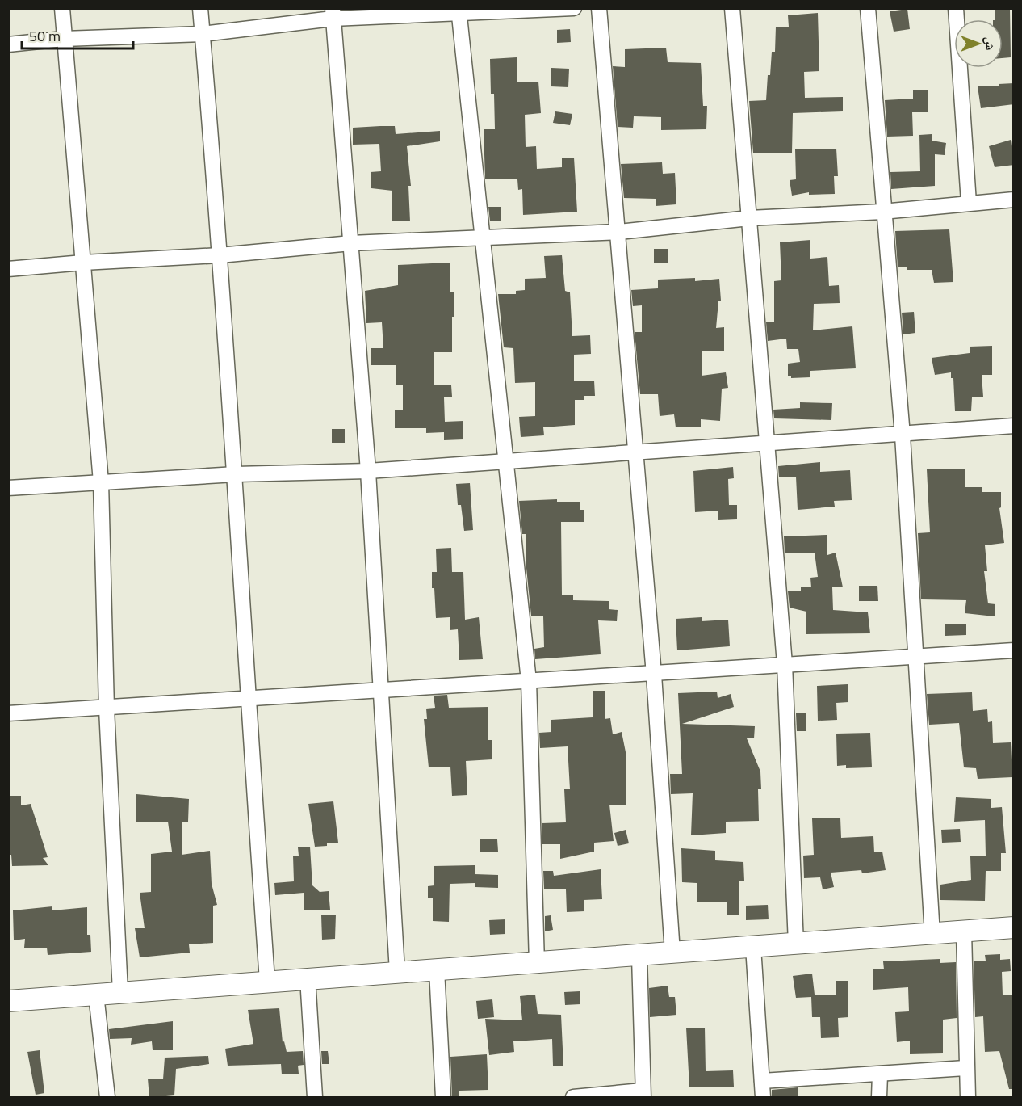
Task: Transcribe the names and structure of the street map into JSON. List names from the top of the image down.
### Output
{
  "scale_bar": "50 m",
  "north": "right"
}
